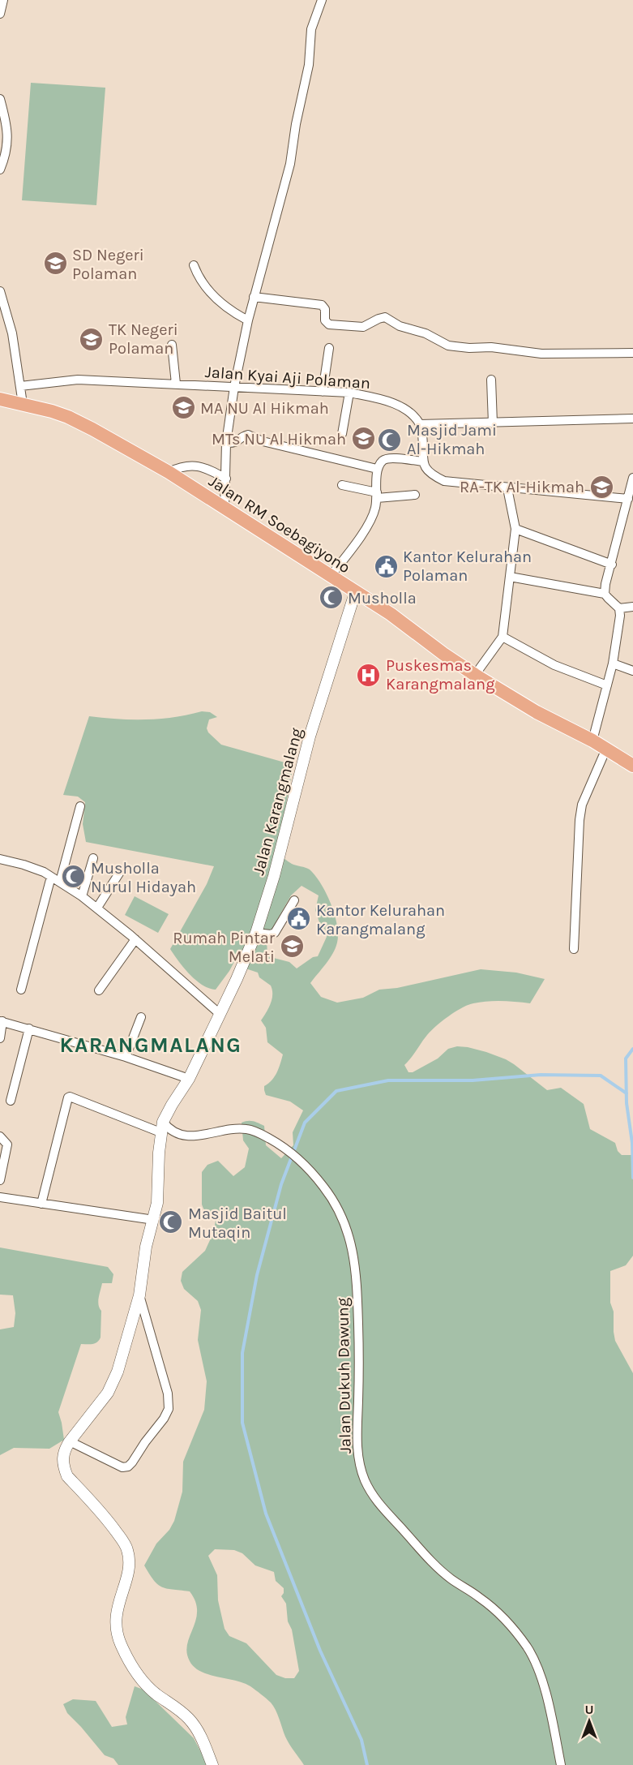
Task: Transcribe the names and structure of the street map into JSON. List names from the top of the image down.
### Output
{
  "streets": {
    "main road": ["Jalan RM Soebagiyono"],
    "street": ["Jalan Kyai Aji Polaman", "Jalan Karangmalang", "Jalan Dukuh Dawung"]
  },
  "crossings": [
    ["Jalan RM Soebagiyono", "Jalan Karangmalang"],
    ["Jalan Karangmalang", "Jalan Dukuh Dawung"]
  ],
  "districts": ["KARANGMALANG"],
  "places": {
    "school or university": [
      "SD Negeri Polaman",
      "TK Negeri Polaman",
      "MA NU Al Hikmah",
      "MTs NU Al Hikmah",
      "RA-TK Al-Hikmah",
      "Rumah Pintar Melati"
    ],
    "mosque": [
      "Masjid Jami Al-Hikmah",
      "Musholla",
      "Musholla Nurul Hidayah",
      "Masjid Baitul Mutaqin"
    ],
    "public building": ["Kantor Kelurahan Polaman", "Kantor Kelurahan Karangmalang"],
    "hospital": ["Puskesmas Karangmalang"]
  },
  "north": "top"
}
